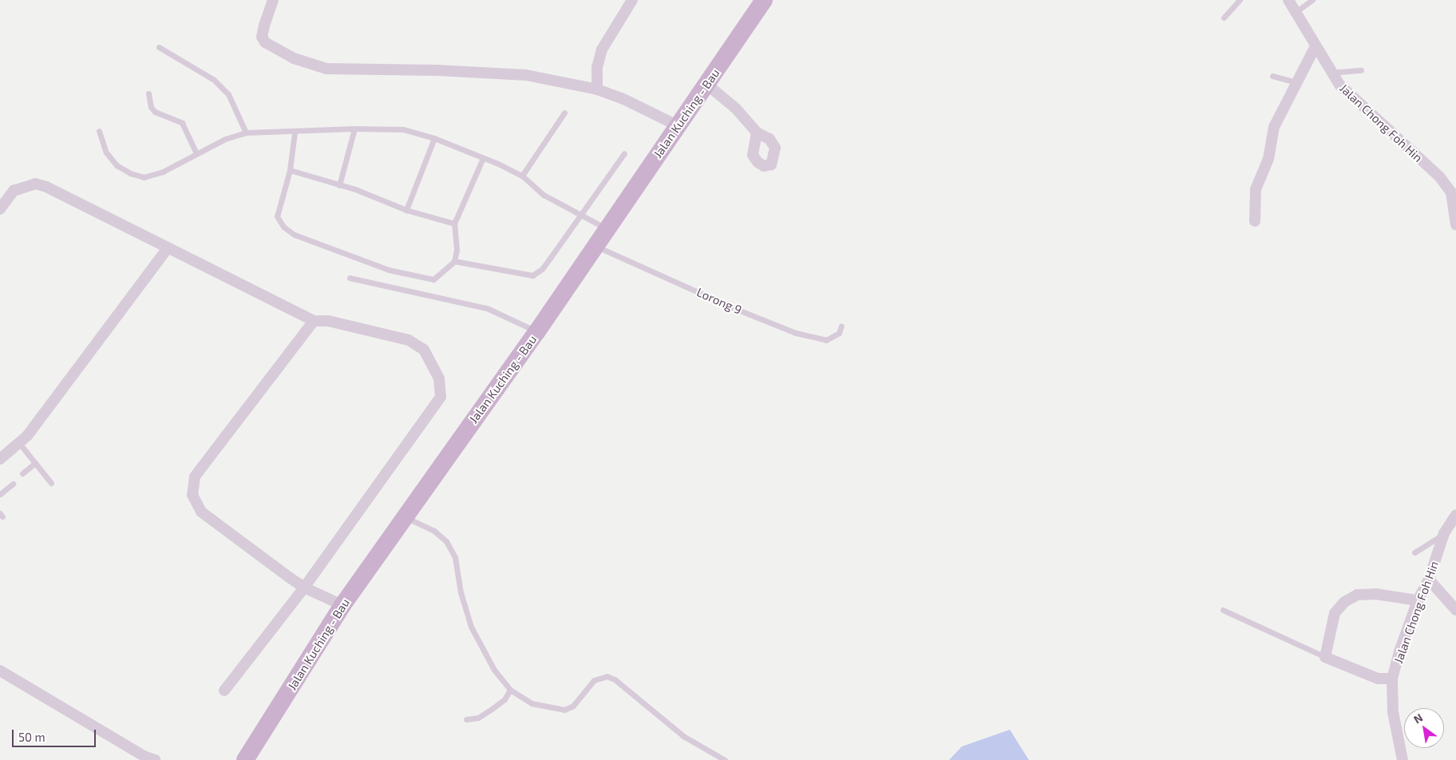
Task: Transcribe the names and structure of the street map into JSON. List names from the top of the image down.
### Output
{
  "streets": {
    "main road": ["Jalan Kuching - Bau"],
    "street": ["Jalan Chong Foh Hin"],
    "lane": ["Lorong 9"]
  },
  "crossings": [
    ["Jalan Kuching - Bau", "Lorong 9"]
  ],
  "scale_bar": "50 m",
  "north": "top left"
}
